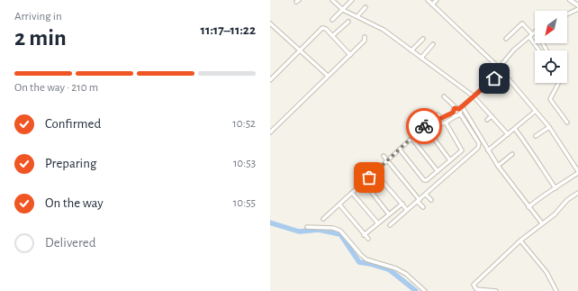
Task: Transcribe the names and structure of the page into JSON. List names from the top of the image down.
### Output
{
  "north": "bottom left",
  "page": {
    "heading": ["2 min", "Arriving in", "11:17–11:22"],
    "bar": "On the way · 210 m",
    "list": [
      ["Confirmed", "10:52"],
      ["Preparing", "10:53"],
      ["On the way", "10:55"],
      "Delivered"
    ]
  }
}
